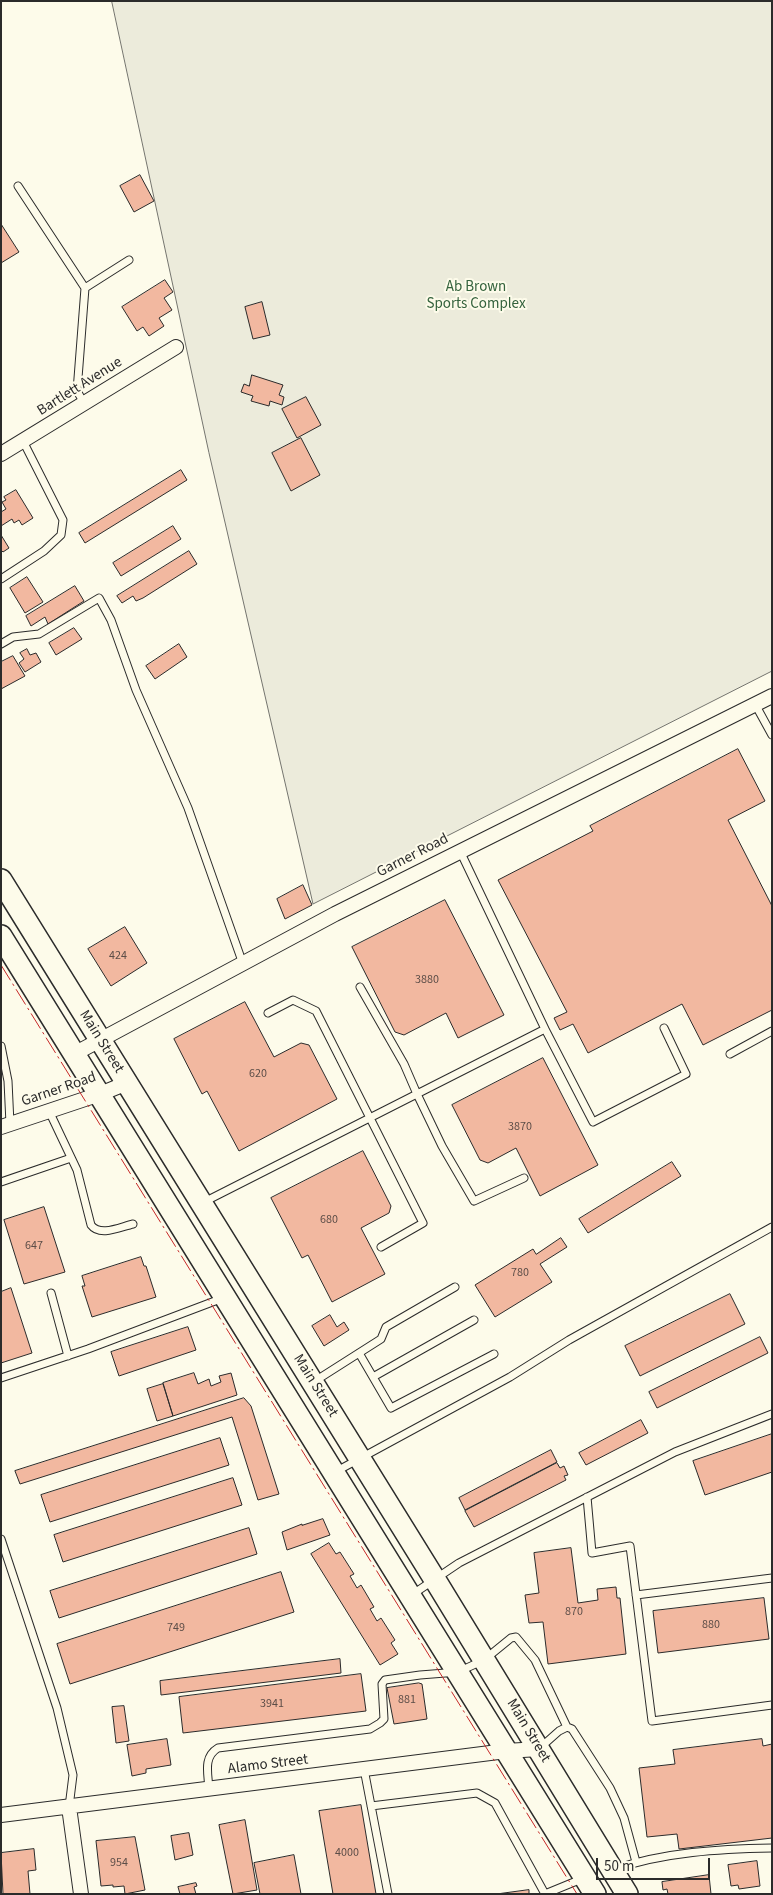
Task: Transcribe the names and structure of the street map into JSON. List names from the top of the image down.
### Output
{
  "streets": {
    "main road": ["Main Street"],
    "street": ["Bartlett Avenue", "Garner Road", "Alamo Street"]
  },
  "crossings": [
    ["Garner Road", "Main Street"],
    ["Main Street", "Alamo Street"]
  ],
  "parks": ["Ab Brown Sports Complex"],
  "house_numbers": [
    "424",
    "3880",
    "620",
    "3870",
    "680",
    "647",
    "780",
    "870",
    "880",
    "749",
    "881",
    "3941",
    "4000",
    "954"
  ],
  "scale_bar": "50 m"
}
